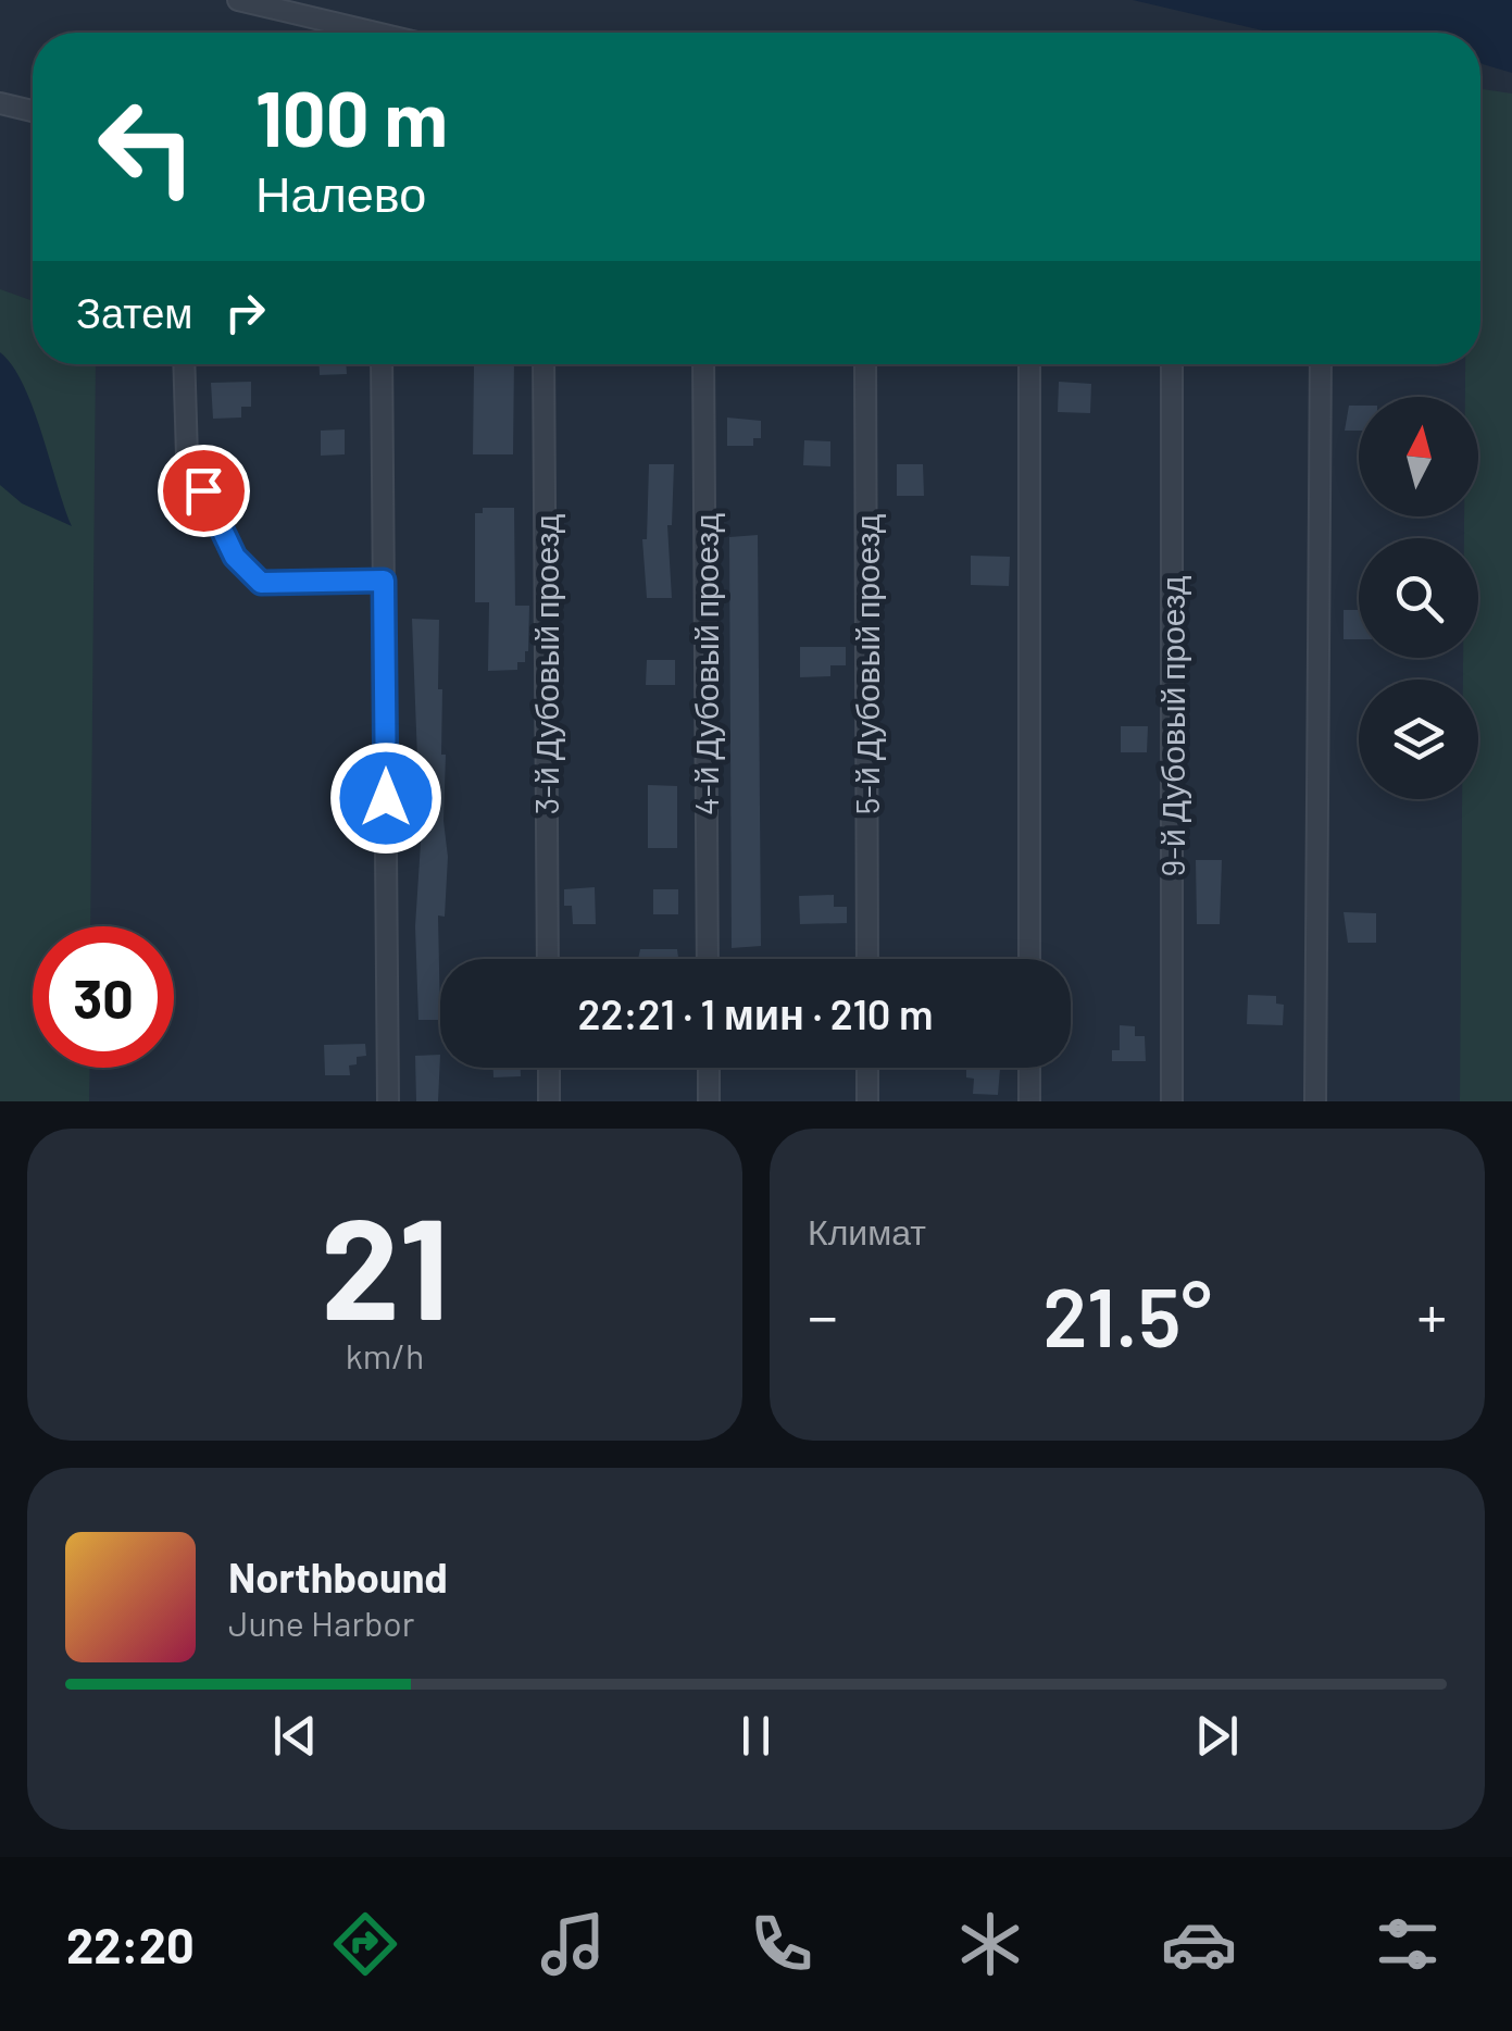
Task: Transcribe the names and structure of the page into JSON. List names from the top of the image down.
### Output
{
  "streets": {
    "street": [
      "3-й Дубовый проезд",
      "4-й Дубовый проезд",
      "5-й Дубовый проезд",
      "9-й Дубовый проезд"
    ]
  },
  "north": "top",
  "page": {
    "turn": ["100 m", "Налево"],
    "then": "Затем",
    "limit": "30",
    "trip": "22:21 · 1 мин · 210 m",
    "tile": [
      ["21", "km/h"],
      "Климат"
    ],
    "heat": ["−", "21.5°", "+"],
    "song": ["Northbound", "June Harbor"],
    "tabs": "22:20"
  }
}
